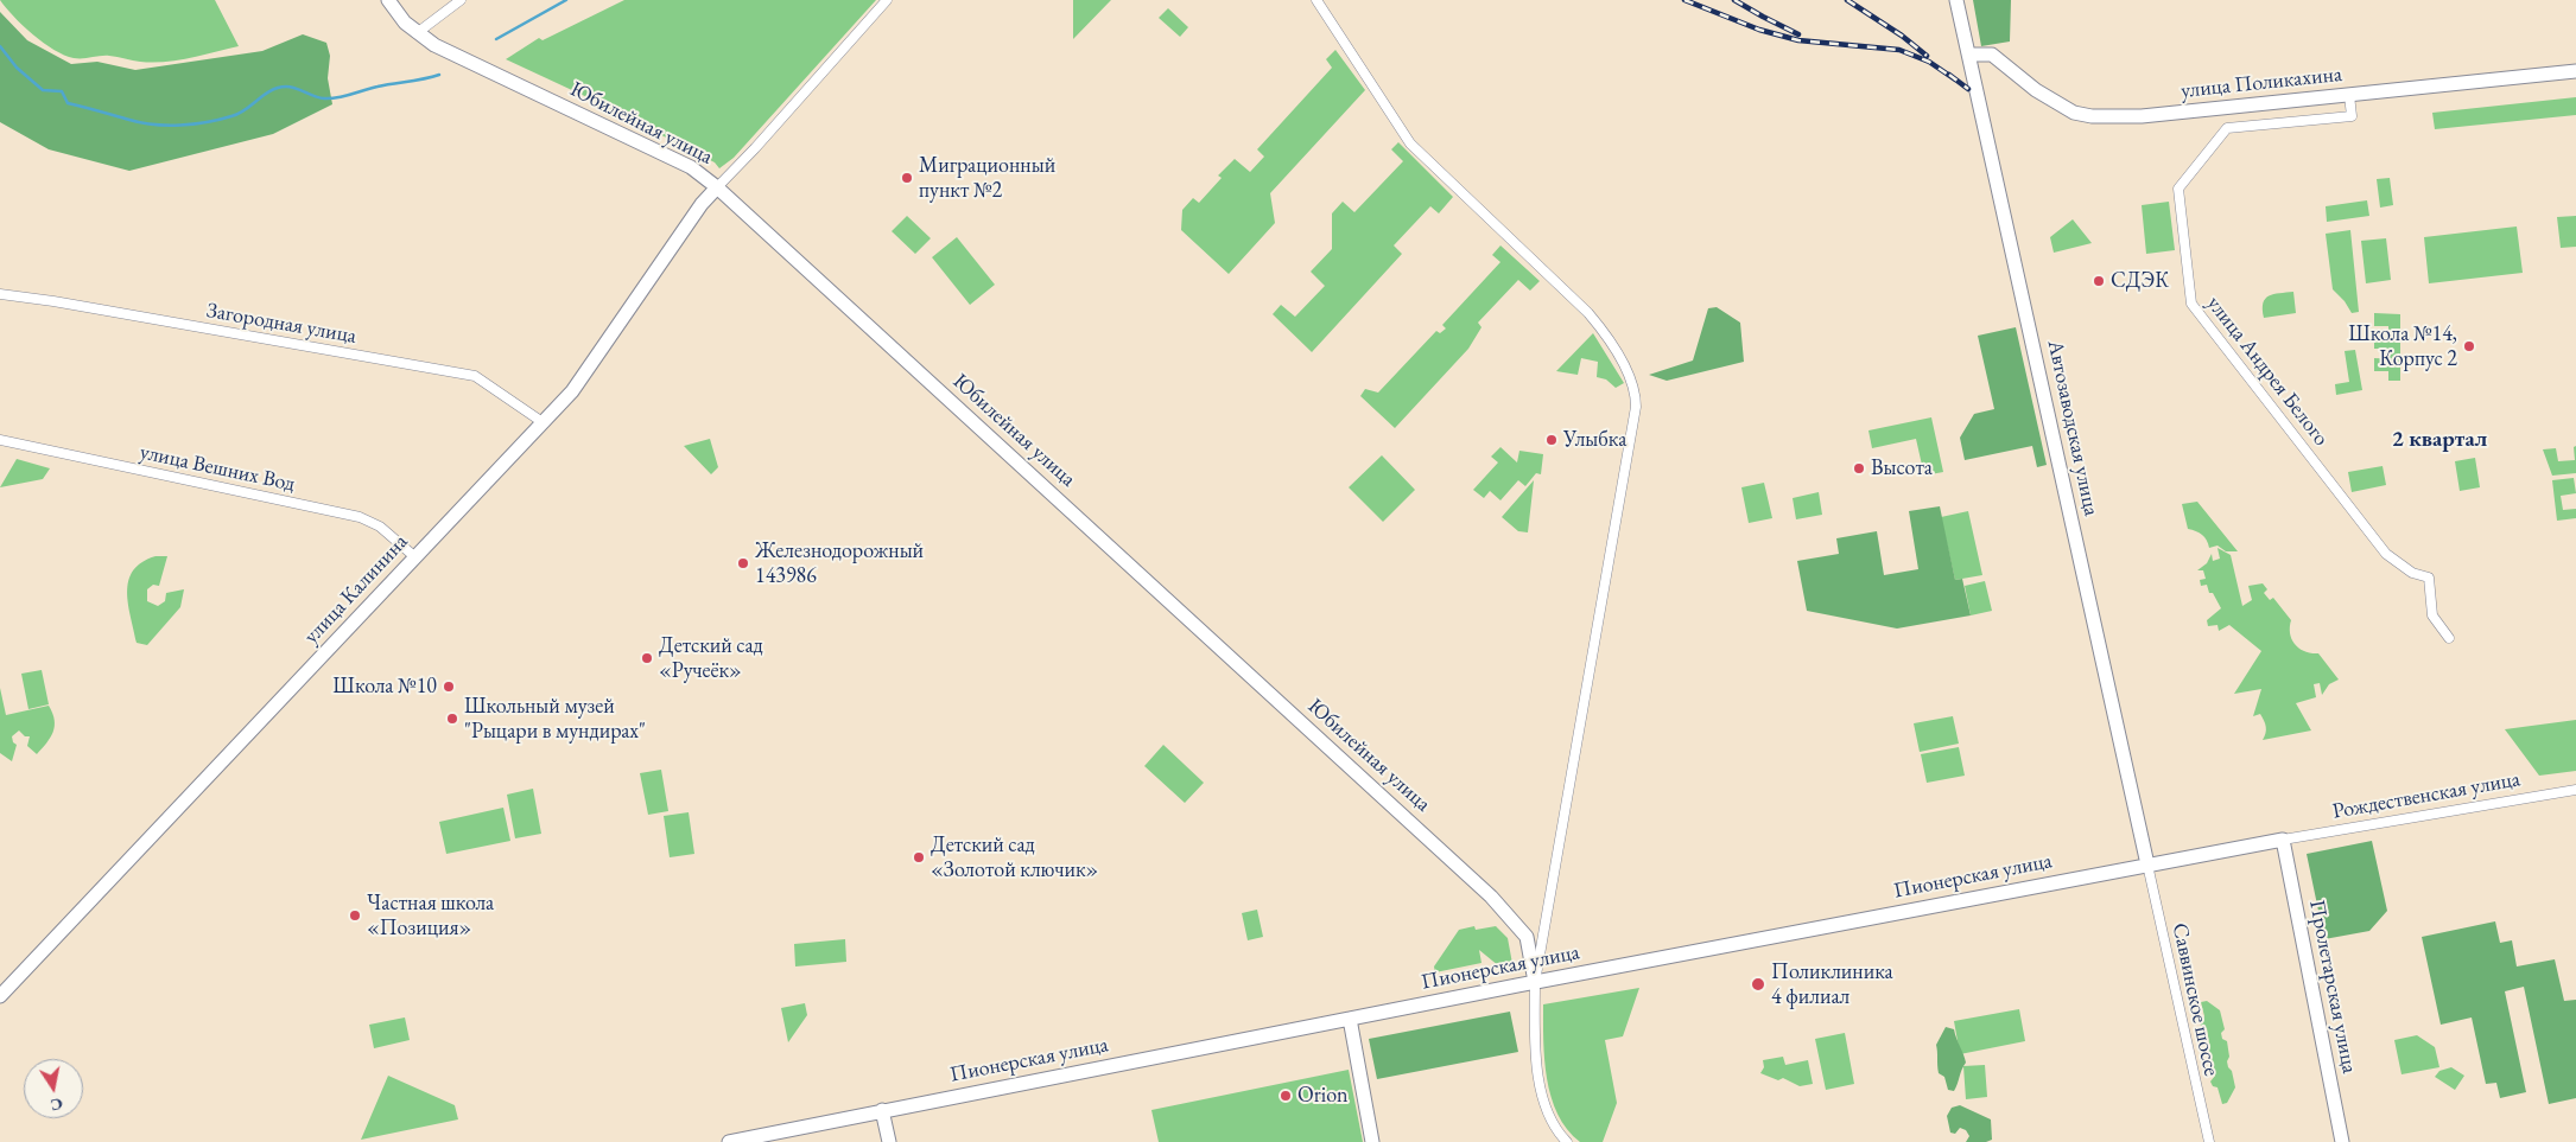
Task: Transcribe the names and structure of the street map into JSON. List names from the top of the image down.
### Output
{
  "streets": {
    "street": [
      "улица Поликахина",
      "Юбилейная улица",
      "Загородная улица",
      "улица Андрея Белого",
      "Автозаводская улица",
      "улица Вешних Вод",
      "улица Калинина",
      "Рождественская улица",
      "Пионерская улица",
      "Пролетарская улица",
      "Саввинское шоссе"
    ]
  },
  "crossings": [
    ["улица Поликахина", "улица Андрея Белого"],
    ["улица Поликахина", "Автозаводская улица"],
    ["Юбилейная улица", "улица Калинина"],
    ["Загородная улица", "улица Калинина"],
    ["Автозаводская улица", "Пионерская улица"],
    ["Автозаводская улица", "Саввинское шоссе"],
    ["улица Вешних Вод", "улица Калинина"],
    ["Рождественская улица", "Пионерская улица"],
    ["Рождественская улица", "Пролетарская улица"],
    ["Пионерская улица", "Пролетарская улица"],
    ["Пионерская улица", "Саввинское шоссе"]
  ],
  "districts": ["2 квартал"],
  "places": [
    "Миграционный пункт №2",
    "СДЭК",
    "Школа №14, Корпус 2",
    "Улыбка",
    "Высота",
    "Железнодорожный 143986",
    "Детский сад «Ручеёк»",
    "Школа №10",
    "Школьный музей \"Рыцари в мундирах\"",
    "Детский сад «Золотой ключик»",
    "Частная школа «Позиция»",
    "Поликлиника 4 филиал",
    "Orion"
  ],
  "north": "bottom"
}
